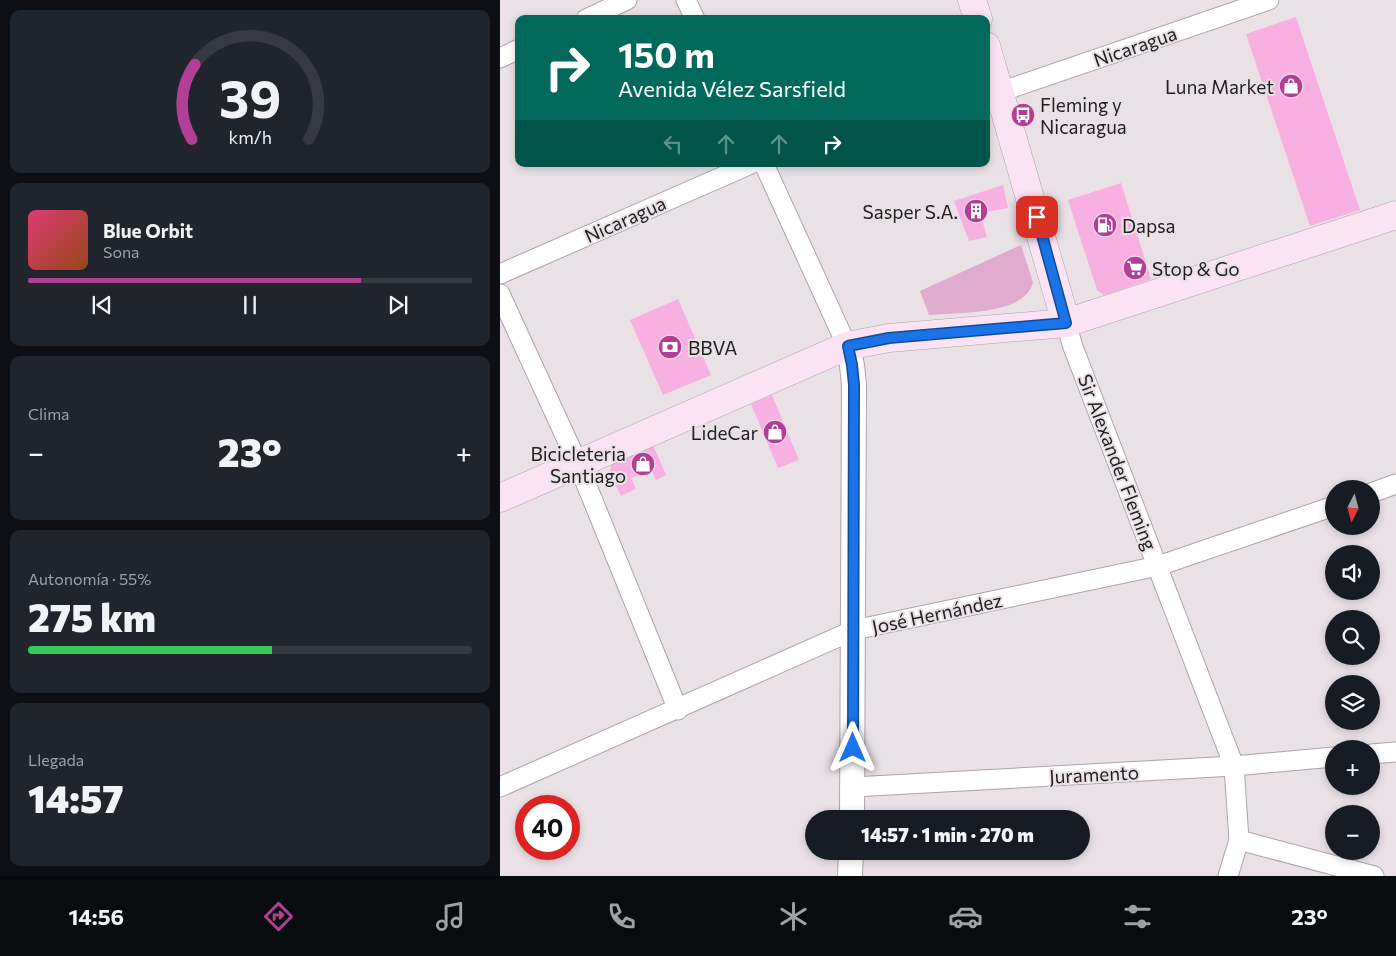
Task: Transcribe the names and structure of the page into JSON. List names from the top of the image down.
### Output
{
  "streets": {
    "main road": ["Sir Alexander Fleming"],
    "street": ["Nicaragua", "José Hernández", "Juramento"]
  },
  "crossings": [
    ["Nicaragua", "Sir Alexander Fleming"],
    ["Sir Alexander Fleming", "José Hernández"],
    ["Sir Alexander Fleming", "Juramento"]
  ],
  "places": {
    "shop": ["Luna Market", "LideCar", "Bicicleteria Santiago"],
    "bus stop": ["Fleming y Nicaragua"],
    "building": ["Sasper S.A."],
    "fuel station": ["Dapsa"],
    "supermarket": ["Stop & Go"],
    "bank": ["BBVA"]
  },
  "north": "bottom",
  "page": {
    "turn": ["150 m", "Avenida Vélez Sarsfield"],
    "song": ["Blue Orbit", "Sona"],
    "tile": [
      "Clima",
      ["Autonomía · 55%", "275 km"],
      ["Llegada", "14:57"]
    ],
    "heat": ["−", "23°", "+"],
    "map_buttons": ["+", "−"],
    "limit": "40",
    "trip": "14:57 · 1 min · 270 m",
    "tabs": ["14:56", "23°"],
    "gauge": ["39", "km/h"]
  }
}
